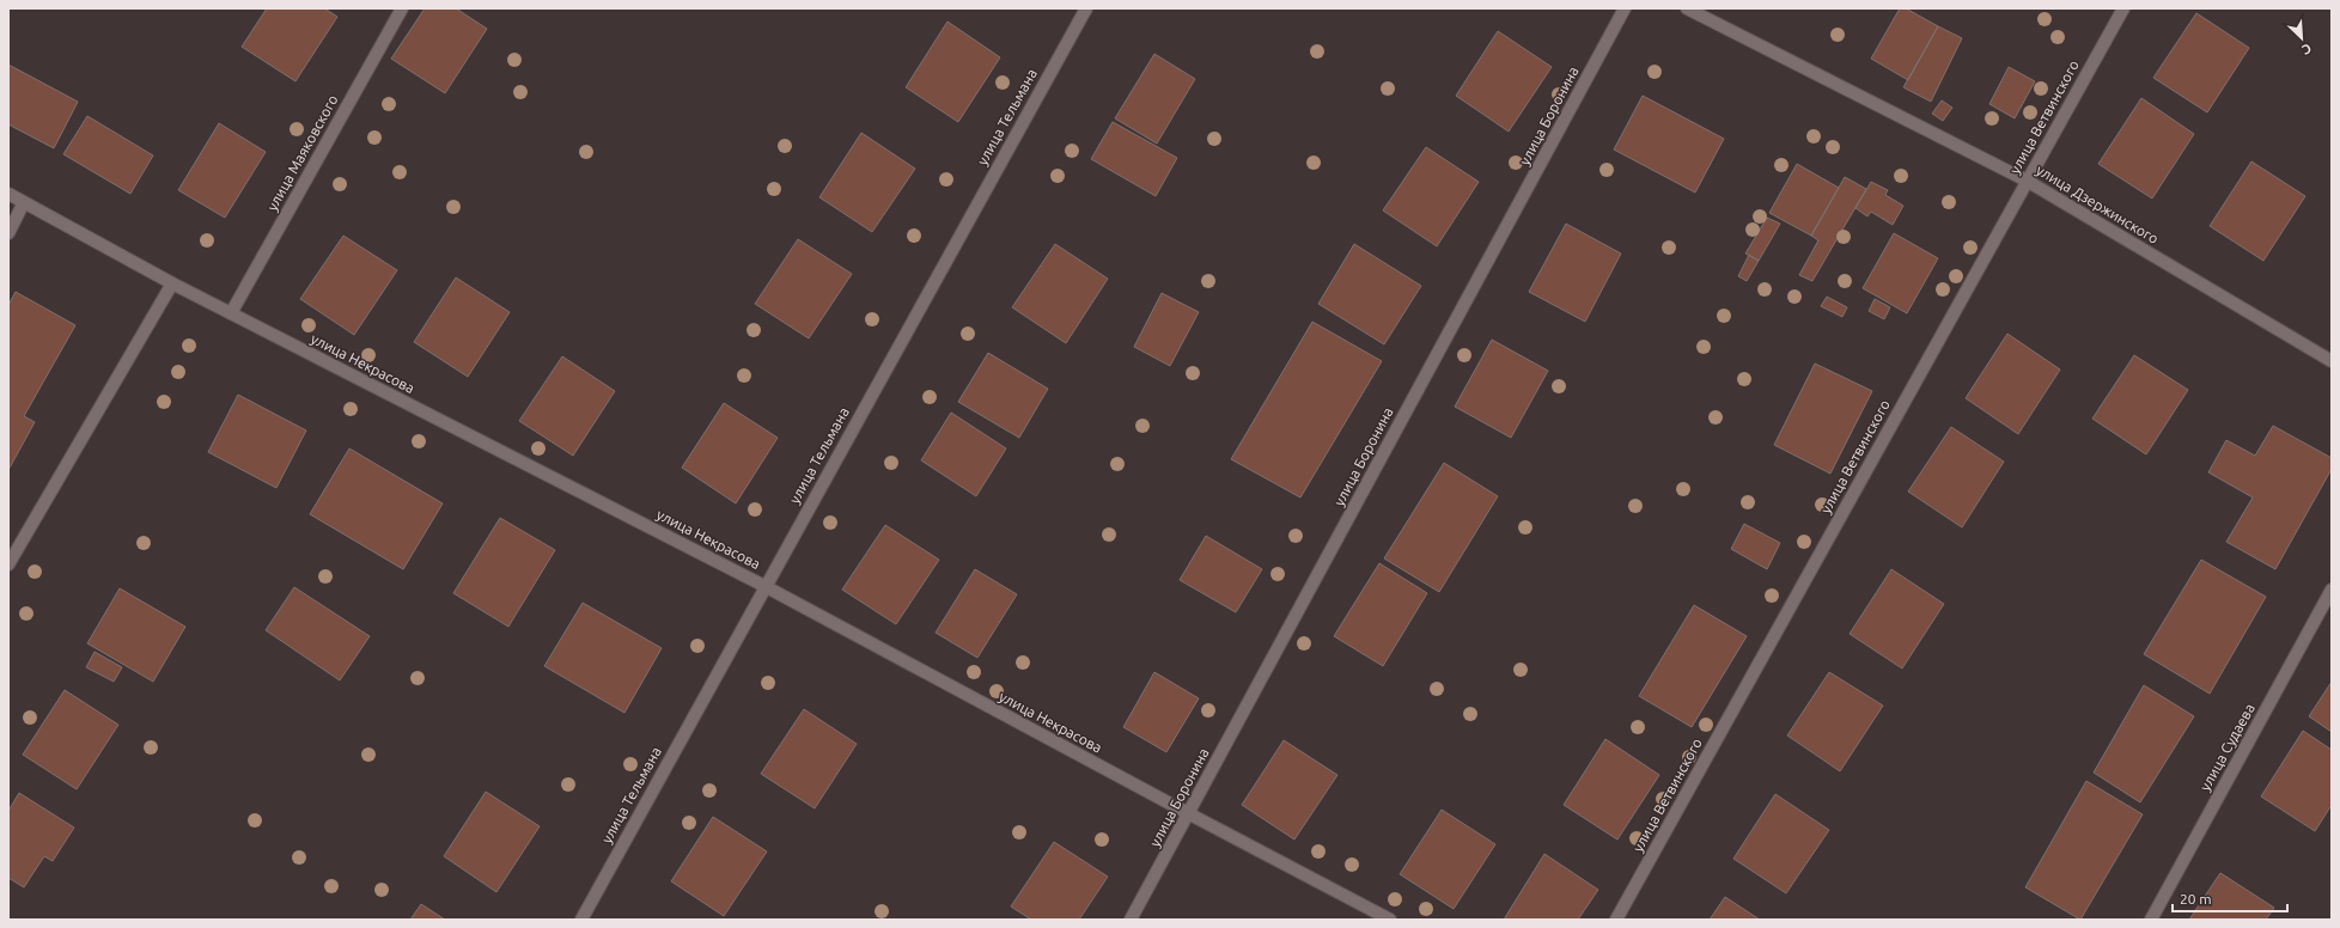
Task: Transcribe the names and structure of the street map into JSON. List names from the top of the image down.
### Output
{
  "streets": {
    "street": [
      "улица Боронина",
      "улица Тельмана",
      "улица Ветвинского",
      "улица Маяковского",
      "улица Дзержинского",
      "улица Некрасова",
      "улица Судаева"
    ]
  },
  "crossings": [
    ["улица Боронина", "улица Некрасова"],
    ["улица Тельмана", "улица Некрасова"],
    ["улица Ветвинского", "улица Дзержинского"],
    ["улица Маяковского", "улица Некрасова"]
  ],
  "scale_bar": "20 m",
  "north": "bottom right"
}
